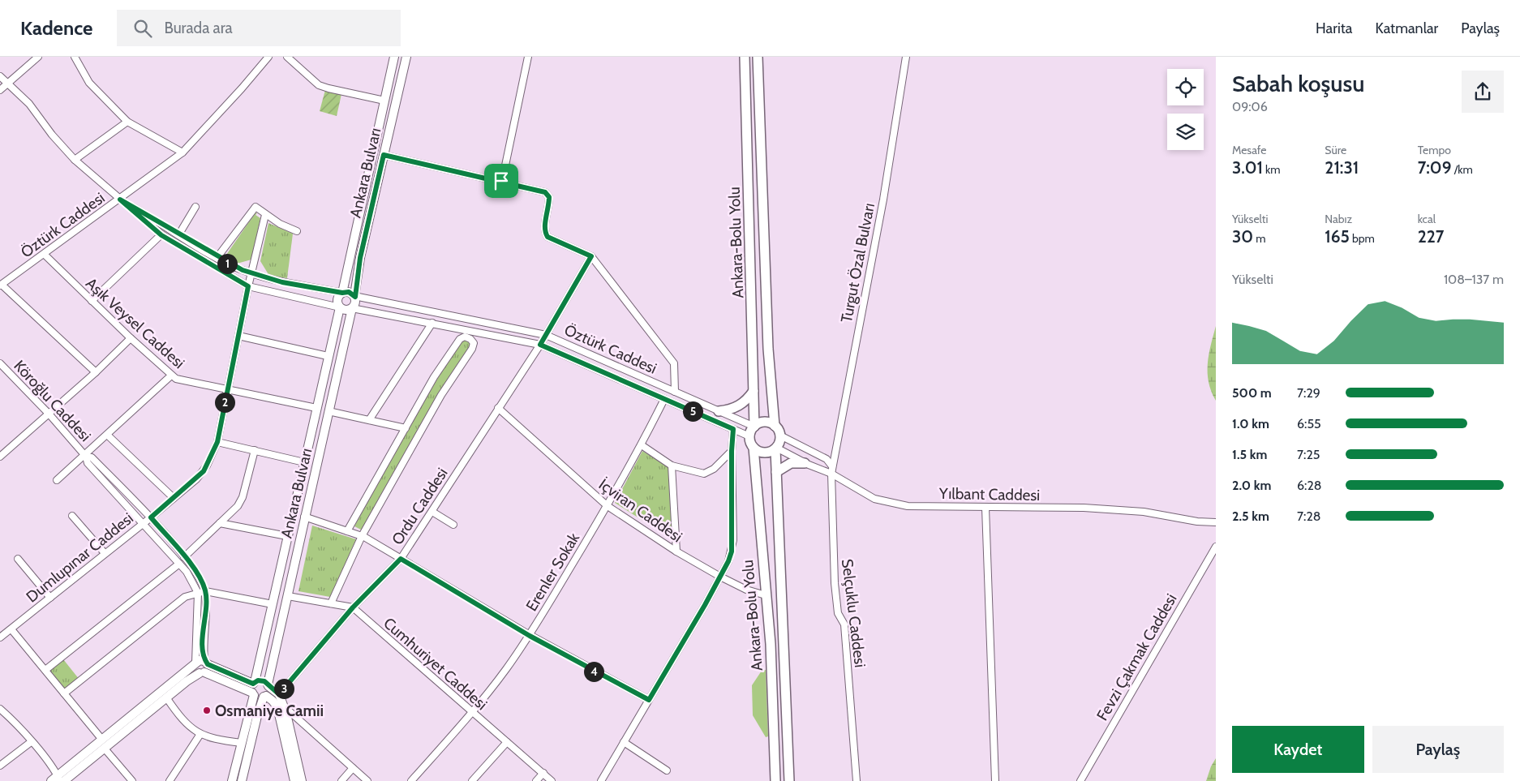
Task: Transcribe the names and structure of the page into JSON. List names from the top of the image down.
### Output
{
  "streets": {
    "highway": ["Ankara-Bolu Yolu"],
    "main road": ["Ankara Bulvarı"],
    "street": [
      "Öztürk Caddesi",
      "Turgut Özal Bulvarı",
      "Aşık Veysel Caddesi",
      "Köroğlu Caddesi",
      "Yılbant Caddesi",
      "Ordu Caddesi",
      "İçviran Caddesi",
      "Dumlupınar Caddesi",
      "Erenler Sokak",
      "Selçuklu Caddesi",
      "Fevzi Çakmak Caddesi",
      "Cumhuriyet Caddesi"
    ]
  },
  "crossings": [
    ["Ankara Bulvarı", "Öztürk Caddesi"],
    ["Ankara Bulvarı", "Aşık Veysel Caddesi"],
    ["Öztürk Caddesi", "Ankara-Bolu Yolu"],
    ["Öztürk Caddesi", "Aşık Veysel Caddesi"],
    ["Öztürk Caddesi", "Yılbant Caddesi"],
    ["Öztürk Caddesi", "Ordu Caddesi"],
    ["Öztürk Caddesi", "Dumlupınar Caddesi"],
    ["Öztürk Caddesi", "Erenler Sokak"],
    ["Ankara-Bolu Yolu", "Yılbant Caddesi"],
    ["Ankara-Bolu Yolu", "İçviran Caddesi"],
    ["Turgut Özal Bulvarı", "Yılbant Caddesi"],
    ["Turgut Özal Bulvarı", "Selçuklu Caddesi"],
    ["Aşık Veysel Caddesi", "Dumlupınar Caddesi"],
    ["Köroğlu Caddesi", "Dumlupınar Caddesi"],
    ["Yılbant Caddesi", "Selçuklu Caddesi"],
    ["Ordu Caddesi", "İçviran Caddesi"],
    ["Ordu Caddesi", "Cumhuriyet Caddesi"],
    ["İçviran Caddesi", "Erenler Sokak"],
    ["Erenler Sokak", "Cumhuriyet Caddesi"]
  ],
  "places": ["Osmaniye Camii"],
  "page": {
    "header": "Kadence",
    "search": "Burada ara",
    "nav": ["Harita", "Katmanlar", "Paylaş"],
    "heading": ["Sabah koşusu", "09:06"],
    "stats": [
      ["Mesafe", "3.01 km"],
      ["Süre", "21:31"],
      ["Tempo", "7:09 /km"],
      ["Yükselti", "30 m"],
      ["Nabız", "165 bpm"],
      ["kcal", "227"]
    ],
    "pins": [
      "1",
      "2",
      "5",
      "4",
      "3"
    ],
    "chart": ["Yükselti", "108–137 m"],
    "list": [
      {
        "name": "500 m",
        "note": "7:29"
      },
      {
        "name": "1.0 km",
        "note": "6:55"
      },
      {
        "name": "1.5 km",
        "note": "7:25"
      },
      {
        "name": "2.0 km",
        "note": "6:28"
      },
      {
        "name": "2.5 km",
        "note": "7:28"
      }
    ],
    "buttons": ["Kaydet", "Paylaş"]
  }
}
